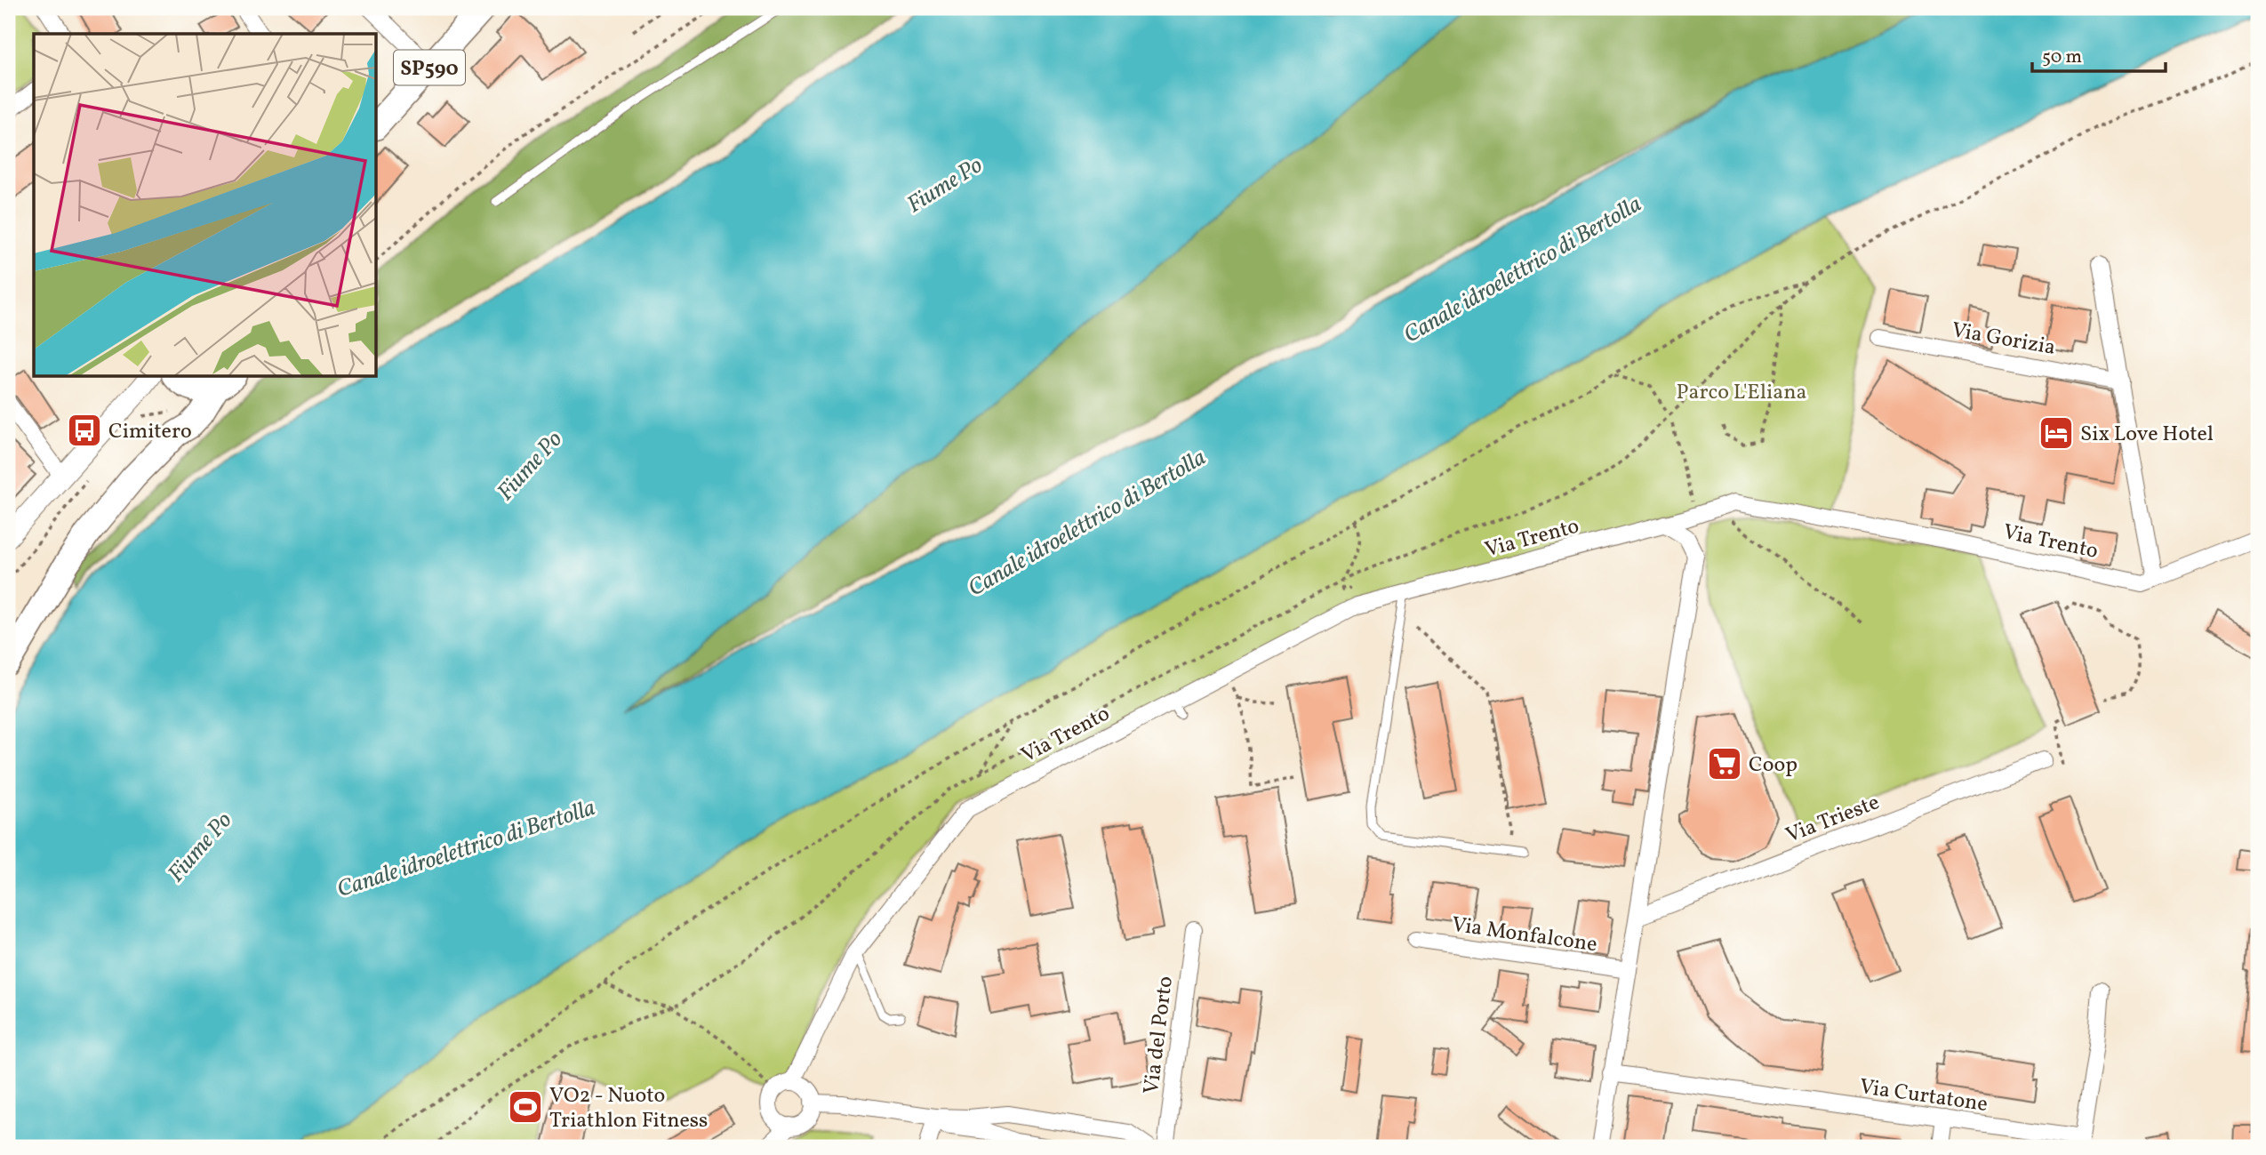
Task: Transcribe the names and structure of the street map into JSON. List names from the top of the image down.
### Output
{
  "streets": {
    "main road": ["SP590"],
    "street": [
      "Via Gorizia",
      "Via Trento",
      "Via Trieste",
      "Via Monfalcone",
      "Via del Porto",
      "Via Curtatone"
    ]
  },
  "water": ["Fiume Po", "Canale idroelettrico di Bertolla"],
  "parks": ["Parco L'Eliana"],
  "places": {
    "bus stop": ["Cimitero"],
    "hotel": ["Six Love Hotel"],
    "supermarket": ["Coop"],
    "sports": ["VO2 - Nuoto Triathlon Fitness"]
  },
  "scale_bar": "50 m"
}
